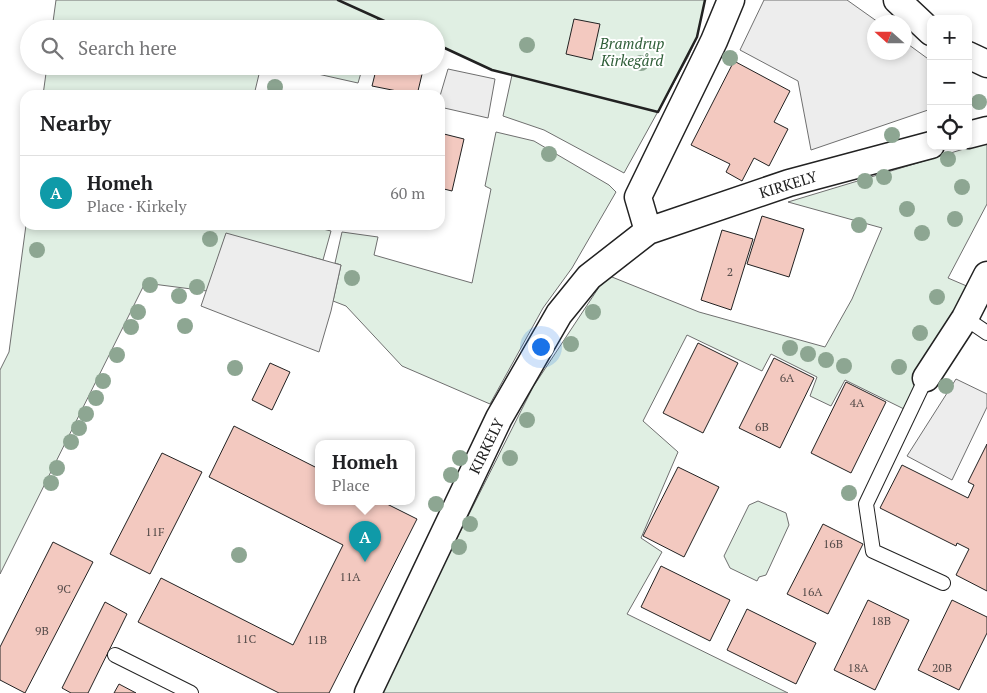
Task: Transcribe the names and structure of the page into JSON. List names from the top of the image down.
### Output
{
  "streets": {
    "street": ["KIRKELY"]
  },
  "parks": ["Bramdrup Kirkegård"],
  "house_numbers": [
    "2",
    "6A",
    "4A",
    "6B",
    "11F",
    "16B",
    "11A",
    "9C",
    "16A",
    "18B",
    "9B",
    "11C",
    "11B",
    "18A",
    "20B"
  ],
  "north": "left",
  "page": {
    "map_buttons": ["+", "−"],
    "search": "Search here",
    "heading": "Nearby",
    "list": [
      {
        "mark": "A",
        "name": "Homeh",
        "note": "Place · Kirkely",
        "value": "60 m"
      }
    ],
    "popup": ["Homeh", "Place"],
    "pins": "A"
  }
}
